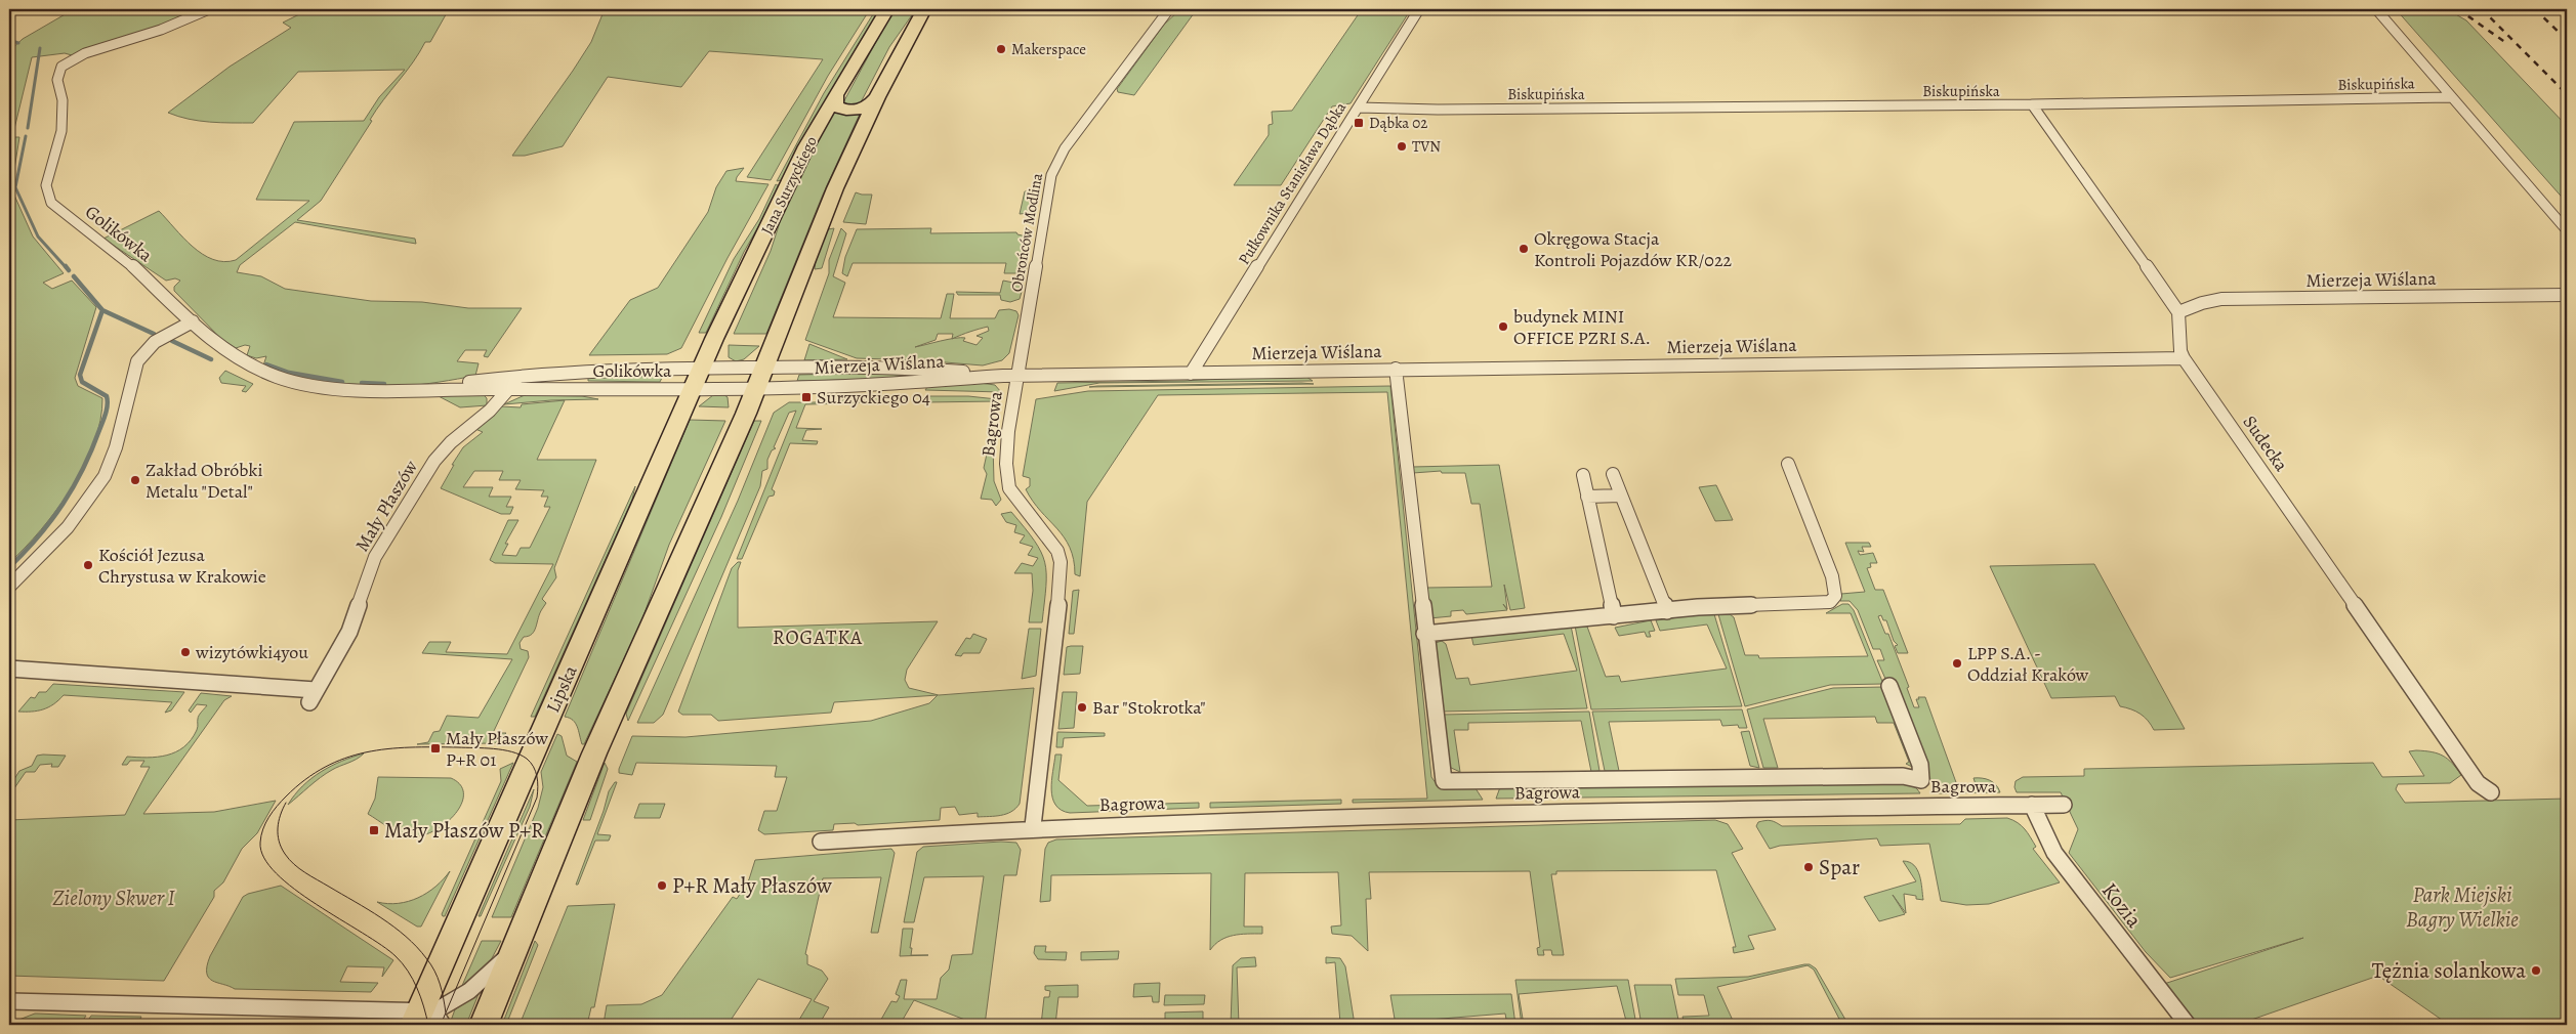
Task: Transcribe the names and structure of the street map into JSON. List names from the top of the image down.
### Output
{
  "streets": {
    "main road": ["Jana Surzyckiego", "Lipska"],
    "street": [
      "Biskupińska",
      "Pułkownika Stanisława Dąbka",
      "Obrońców Modlina",
      "Golikówka",
      "Mierzeja Wiślana",
      "Bagrowa",
      "Sudecka",
      "Mały Płaszów",
      "Kozia"
    ]
  },
  "crossings": [
    ["Biskupińska", "Pułkownika Stanisława Dąbka"],
    ["Pułkownika Stanisława Dąbka", "Mierzeja Wiślana"],
    ["Jana Surzyckiego", "Golikówka"],
    ["Jana Surzyckiego", "Lipska"],
    ["Obrońców Modlina", "Mierzeja Wiślana"],
    ["Obrońców Modlina", "Bagrowa"],
    ["Golikówka", "Mierzeja Wiślana"],
    ["Golikówka", "Mały Płaszów"],
    ["Golikówka", "Lipska"],
    ["Mierzeja Wiślana", "Bagrowa"],
    ["Mierzeja Wiślana", "Sudecka"],
    ["Bagrowa", "Kozia"]
  ],
  "districts": ["ROGATKA"],
  "parks": ["Park Miejski Bagry Wielkie", "Zielony Skwer I"],
  "places": {
    "other": [
      "Makerspace",
      "TVN",
      "Okręgowa Stacja Kontroli Pojazdów KR/022",
      "budynek MINI OFFICE PZRI S.A.",
      "Zakład Obróbki Metalu \"Detal\"",
      "Kościół Jezusa Chrystusa w Krakowie",
      "wizytówki4you",
      "LPP S.A. - Oddział Kraków",
      "Bar \"Stokrotka\"",
      "Spar",
      "P+R Mały Płaszów",
      "Tężnia solankowa"
    ],
    "transit": [
      "Dąbka 02",
      "Surzyckiego 04",
      "Mały Płaszów P+R 01",
      "Mały Płaszów P+R"
    ]
  }
}
